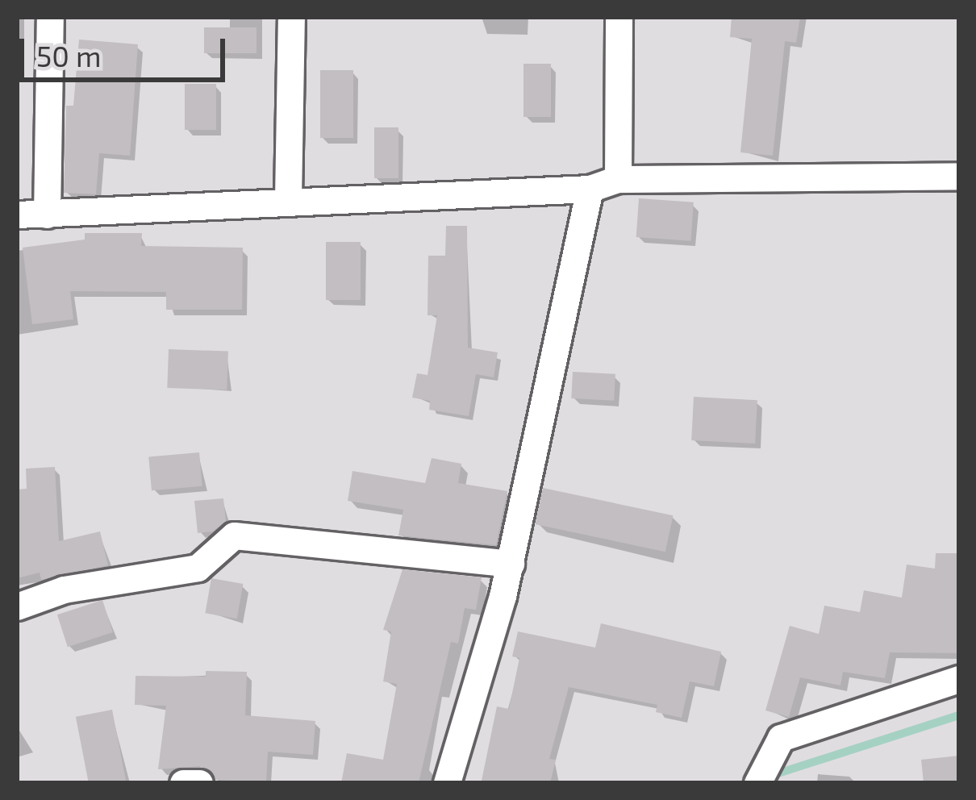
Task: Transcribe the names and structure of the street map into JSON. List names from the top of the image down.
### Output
{
  "scale_bar": "50 m"
}
